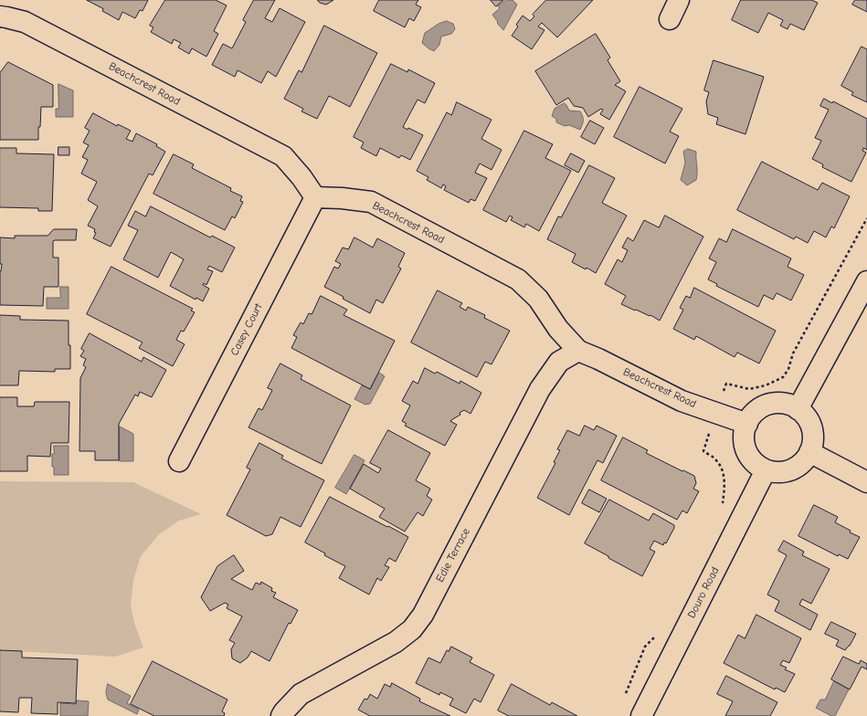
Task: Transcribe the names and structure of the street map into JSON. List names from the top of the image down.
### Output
{
  "streets": {
    "street": [
      "Beachcrest Road",
      "Casey Court",
      "Edie Terrace",
      "Douro Road"
    ]
  },
  "crossings": [
    ["Beachcrest Road", "Casey Court"],
    ["Beachcrest Road", "Edie Terrace"],
    ["Beachcrest Road", "Douro Road"]
  ]
}
